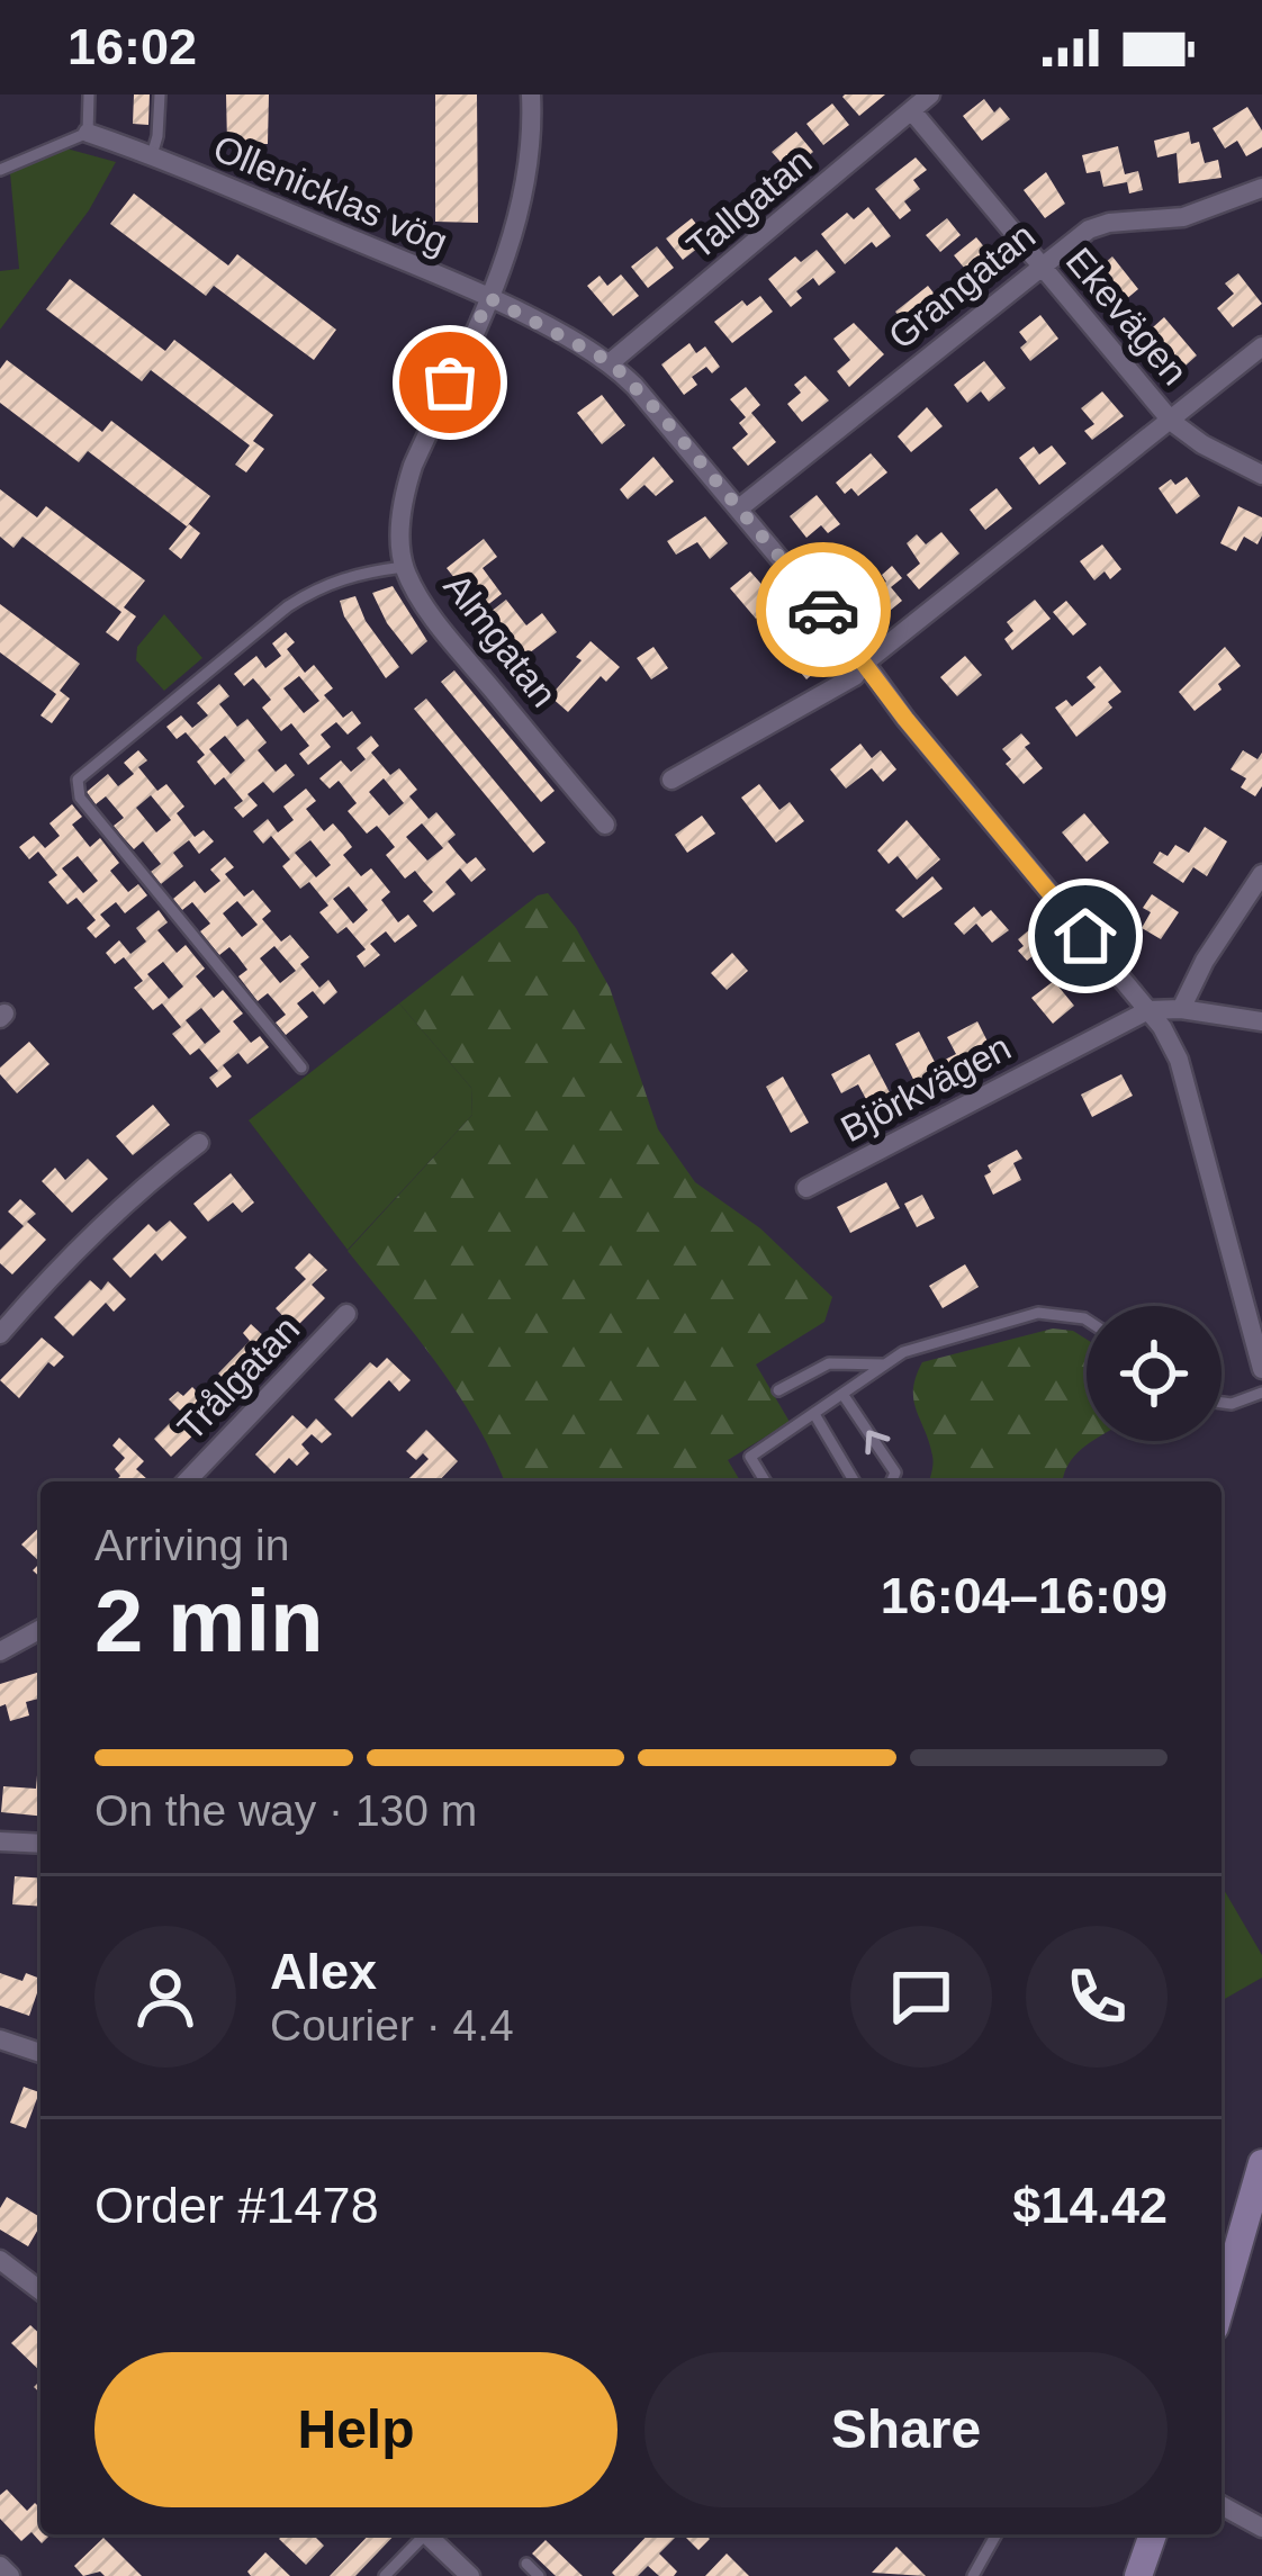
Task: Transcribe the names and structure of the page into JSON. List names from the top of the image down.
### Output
{
  "streets": {
    "street": [
      "Ollenicklas vög",
      "Tallgatan",
      "Grangatan",
      "Ekevägen",
      "Almgatan",
      "Björkvägen",
      "Trålgatan"
    ]
  },
  "crossings": [
    ["Ollenicklas vög", "Tallgatan"],
    ["Ollenicklas vög", "Grangatan"],
    ["Ollenicklas vög", "Almgatan"],
    ["Ollenicklas vög", "Björkvägen"],
    ["Tallgatan", "Ekevägen"],
    ["Grangatan", "Ekevägen"]
  ],
  "page": {
    "status": "16:02",
    "heading": ["2 min", "Arriving in", "16:04–16:09"],
    "panel": [
      "Alex",
      "Courier · 4.4",
      "Order #1478",
      "$14.42"
    ],
    "bar": "On the way · 130 m",
    "buttons": ["Help", "Share"]
  }
}
